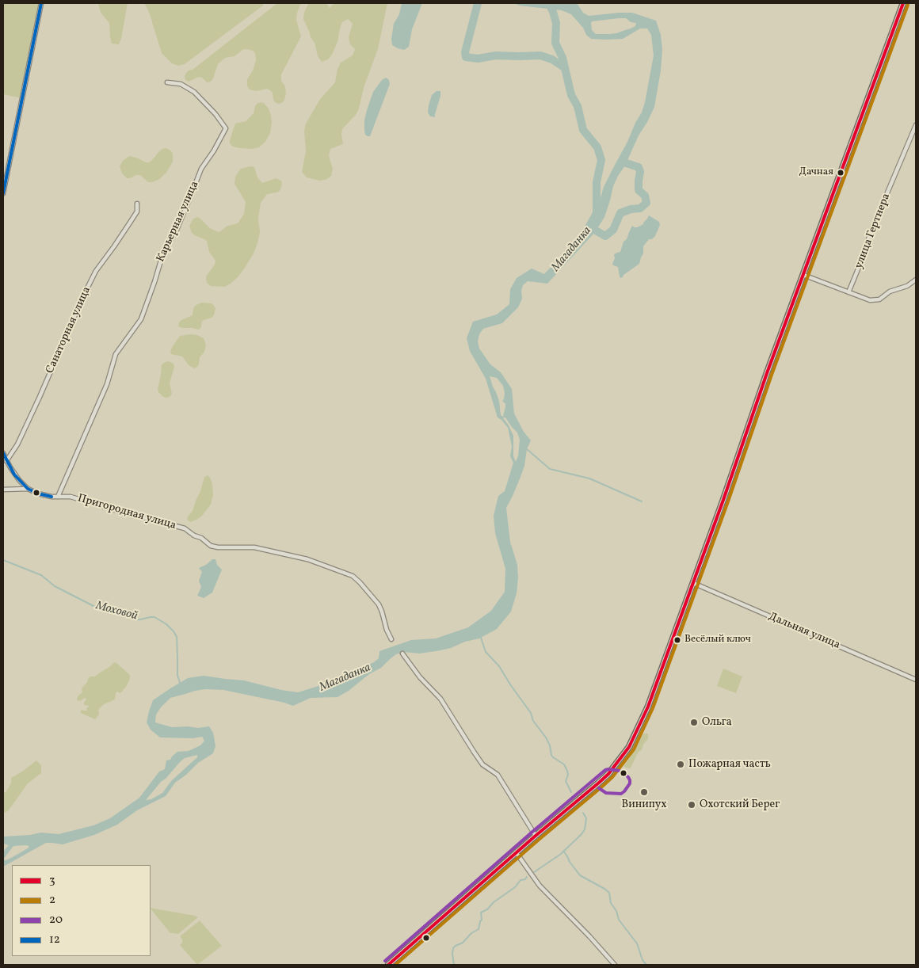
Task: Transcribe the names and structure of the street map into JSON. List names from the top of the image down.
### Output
{
  "streets": {
    "street": [
      "Карьерная улица",
      "улица Гертнера",
      "Санаторная улица",
      "Пригородная улица",
      "Дальняя улица"
    ]
  },
  "crossings": [
    ["Карьерная улица", "Пригородная улица"],
    ["Санаторная улица", "Пригородная улица"]
  ],
  "water": ["Магаданка", "Моховой"],
  "places": [
    "Дачная",
    "Весёлый ключ",
    "Ольга",
    "Пожарная часть",
    "Винипух",
    "Охотский Берег"
  ],
  "lines": [
    "transit line 3",
    "transit line 12",
    "transit line 2",
    "transit line 20"
  ],
  "legend": [
    "3",
    "2",
    "20",
    "12"
  ]
}
